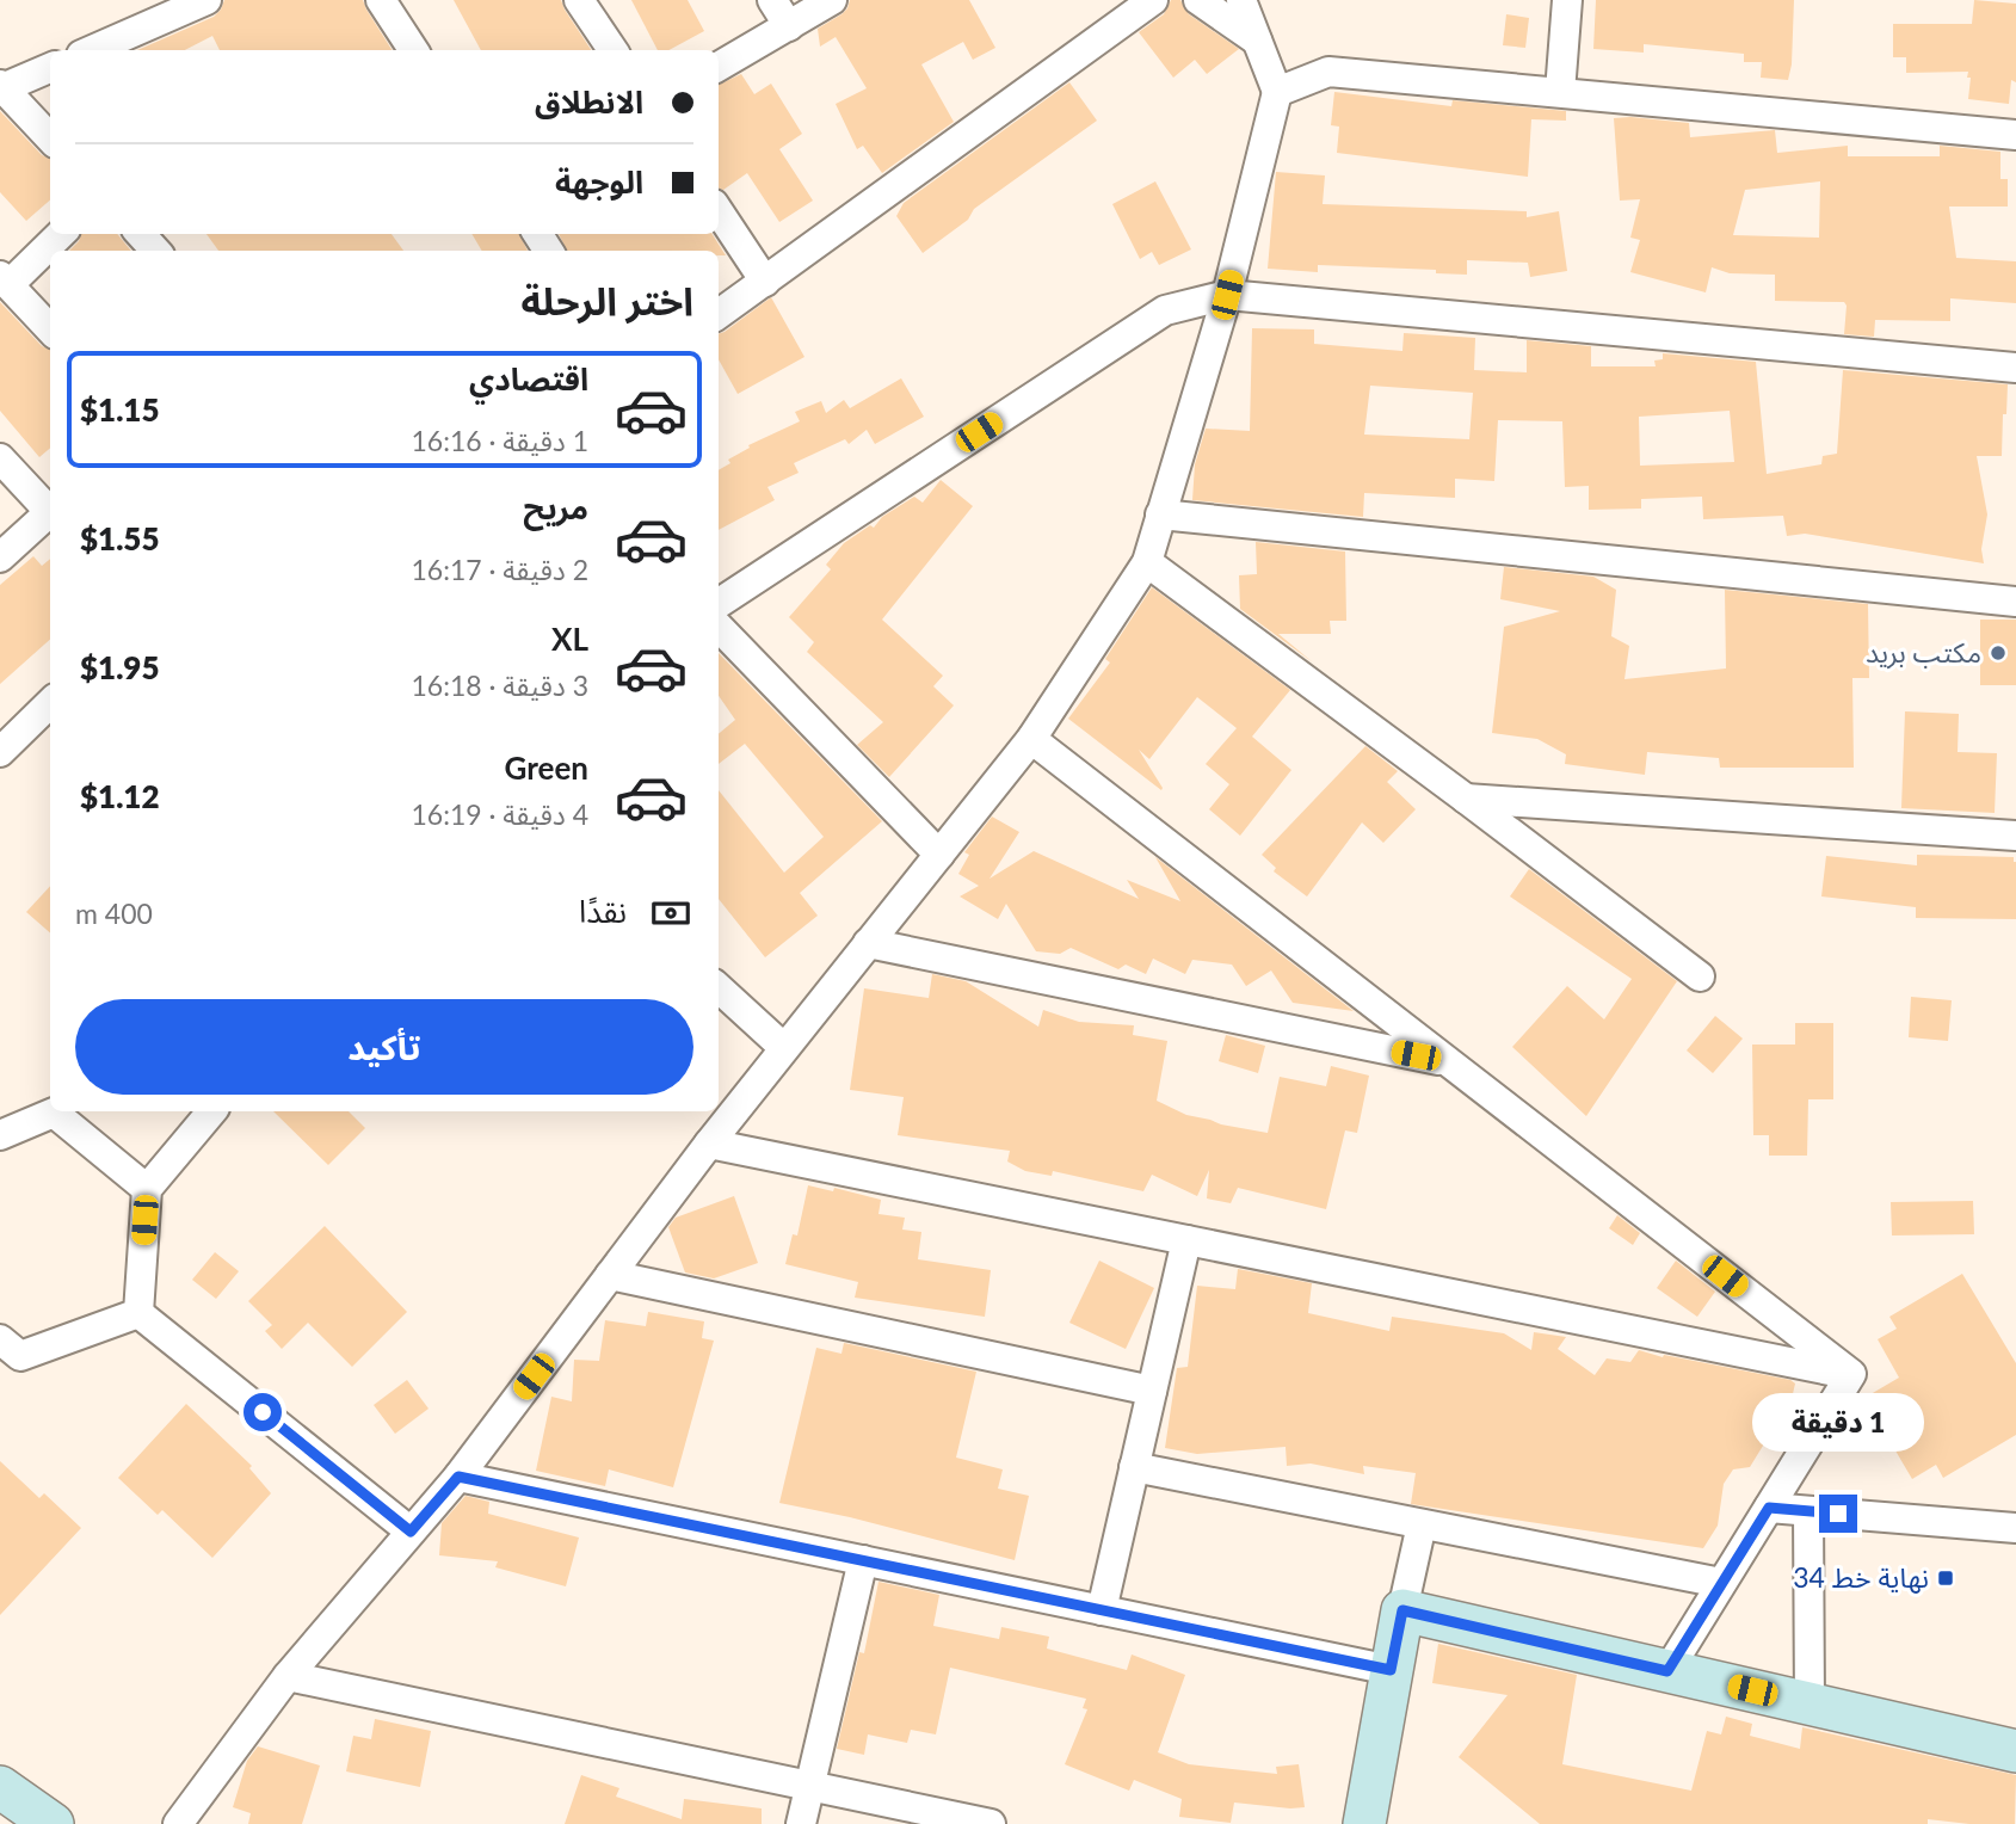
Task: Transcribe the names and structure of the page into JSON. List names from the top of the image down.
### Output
{
  "places": {
    "other": ["مكتب بريد"],
    "transit": ["نهاية خط 34"]
  },
  "page": {
    "banner": ["الانطلاق", "الوجهة"],
    "heading": "اختر الرحلة",
    "list": [
      {
        "name": "اقتصادي",
        "note": "1 دقيقة · 16:16",
        "value": "$1.15"
      },
      {
        "name": "مريح",
        "note": "2 دقيقة · 16:17",
        "value": "$1.55"
      },
      {
        "name": "XL",
        "note": "3 دقيقة · 16:18",
        "value": "$1.95"
      },
      {
        "name": "Green",
        "note": "4 دقيقة · 16:19",
        "value": "$1.12"
      }
    ],
    "pay": ["نقدًا", "400 m"],
    "buttons": "تأكيد",
    "bubble": "1 دقيقة"
  }
}
